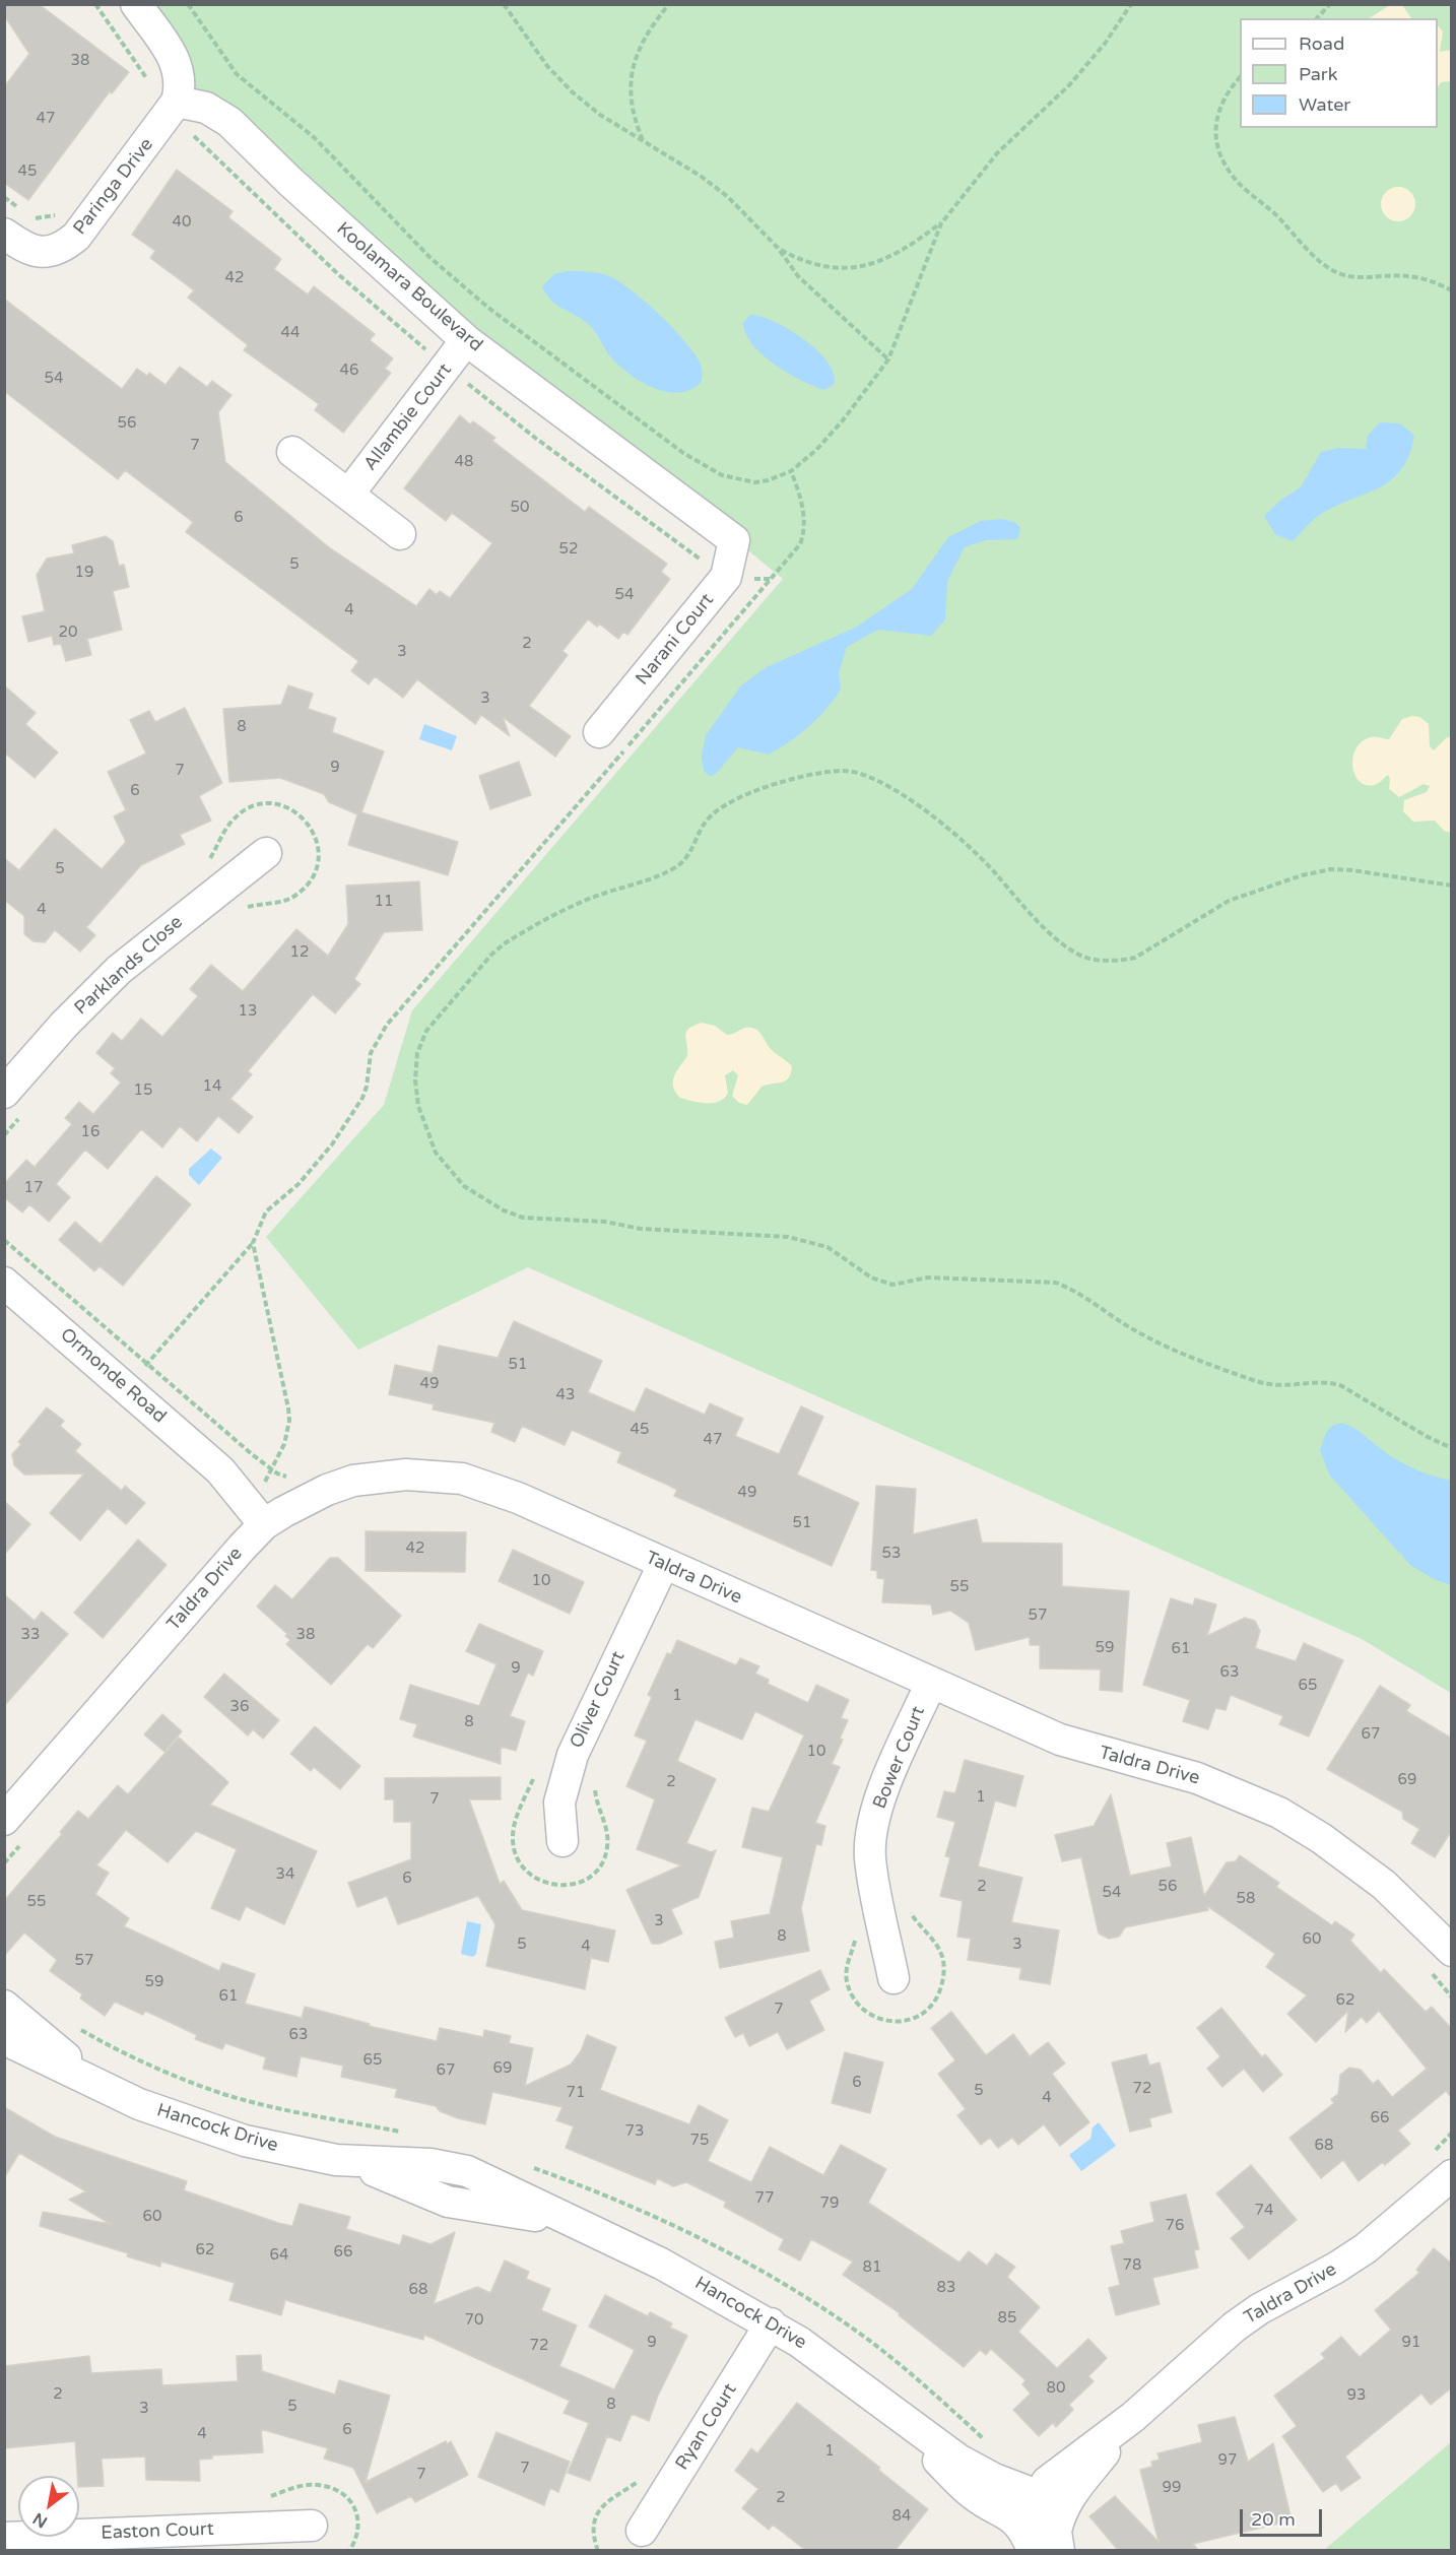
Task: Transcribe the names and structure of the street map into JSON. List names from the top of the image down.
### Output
{
  "streets": {
    "street": [
      "Paringa Drive",
      "Koolamara Boulevard",
      "Allambie Court",
      "Narani Court",
      "Parklands Close",
      "Ormonde Road",
      "Taldra Drive",
      "Oliver Court",
      "Bower Court",
      "Hancock Drive",
      "Ryan Court",
      "Easton Court"
    ]
  },
  "crossings": [
    ["Paringa Drive", "Koolamara Boulevard"],
    ["Koolamara Boulevard", "Allambie Court"],
    ["Koolamara Boulevard", "Narani Court"],
    ["Ormonde Road", "Taldra Drive"],
    ["Taldra Drive", "Oliver Court"],
    ["Taldra Drive", "Bower Court"],
    ["Taldra Drive", "Hancock Drive"],
    ["Hancock Drive", "Ryan Court"]
  ],
  "house_numbers": [
    "38",
    "47",
    "45",
    "40",
    "42",
    "44",
    "46",
    "54",
    "56",
    "7",
    "48",
    "50",
    "6",
    "52",
    "5",
    "19",
    "54",
    "4",
    "20",
    "2",
    "3",
    "3",
    "8",
    "9",
    "7",
    "6",
    "5",
    "11",
    "4",
    "12",
    "13",
    "14",
    "15",
    "16",
    "17",
    "51",
    "49",
    "43",
    "45",
    "47",
    "49",
    "51",
    "42",
    "53",
    "10",
    "55",
    "57",
    "33",
    "38",
    "59",
    "61",
    "9",
    "63",
    "65",
    "1",
    "36",
    "8",
    "67",
    "10",
    "69",
    "2",
    "1",
    "7",
    "34",
    "6",
    "2",
    "56",
    "54",
    "58",
    "55",
    "3",
    "8",
    "60",
    "5",
    "3",
    "4",
    "57",
    "59",
    "61",
    "62",
    "7",
    "63",
    "65",
    "69",
    "67",
    "6",
    "72",
    "5",
    "71",
    "4",
    "66",
    "73",
    "75",
    "68",
    "77",
    "79",
    "74",
    "60",
    "76",
    "62",
    "66",
    "64",
    "78",
    "81",
    "83",
    "68",
    "85",
    "70",
    "9",
    "91",
    "72",
    "80",
    "2",
    "93",
    "8",
    "5",
    "3",
    "6",
    "4",
    "1",
    "97",
    "7",
    "7",
    "99",
    "2",
    "84"
  ],
  "legend": ["Road", "Park", "Water"],
  "scale_bar": "20 m",
  "north": "bottom left"
}
